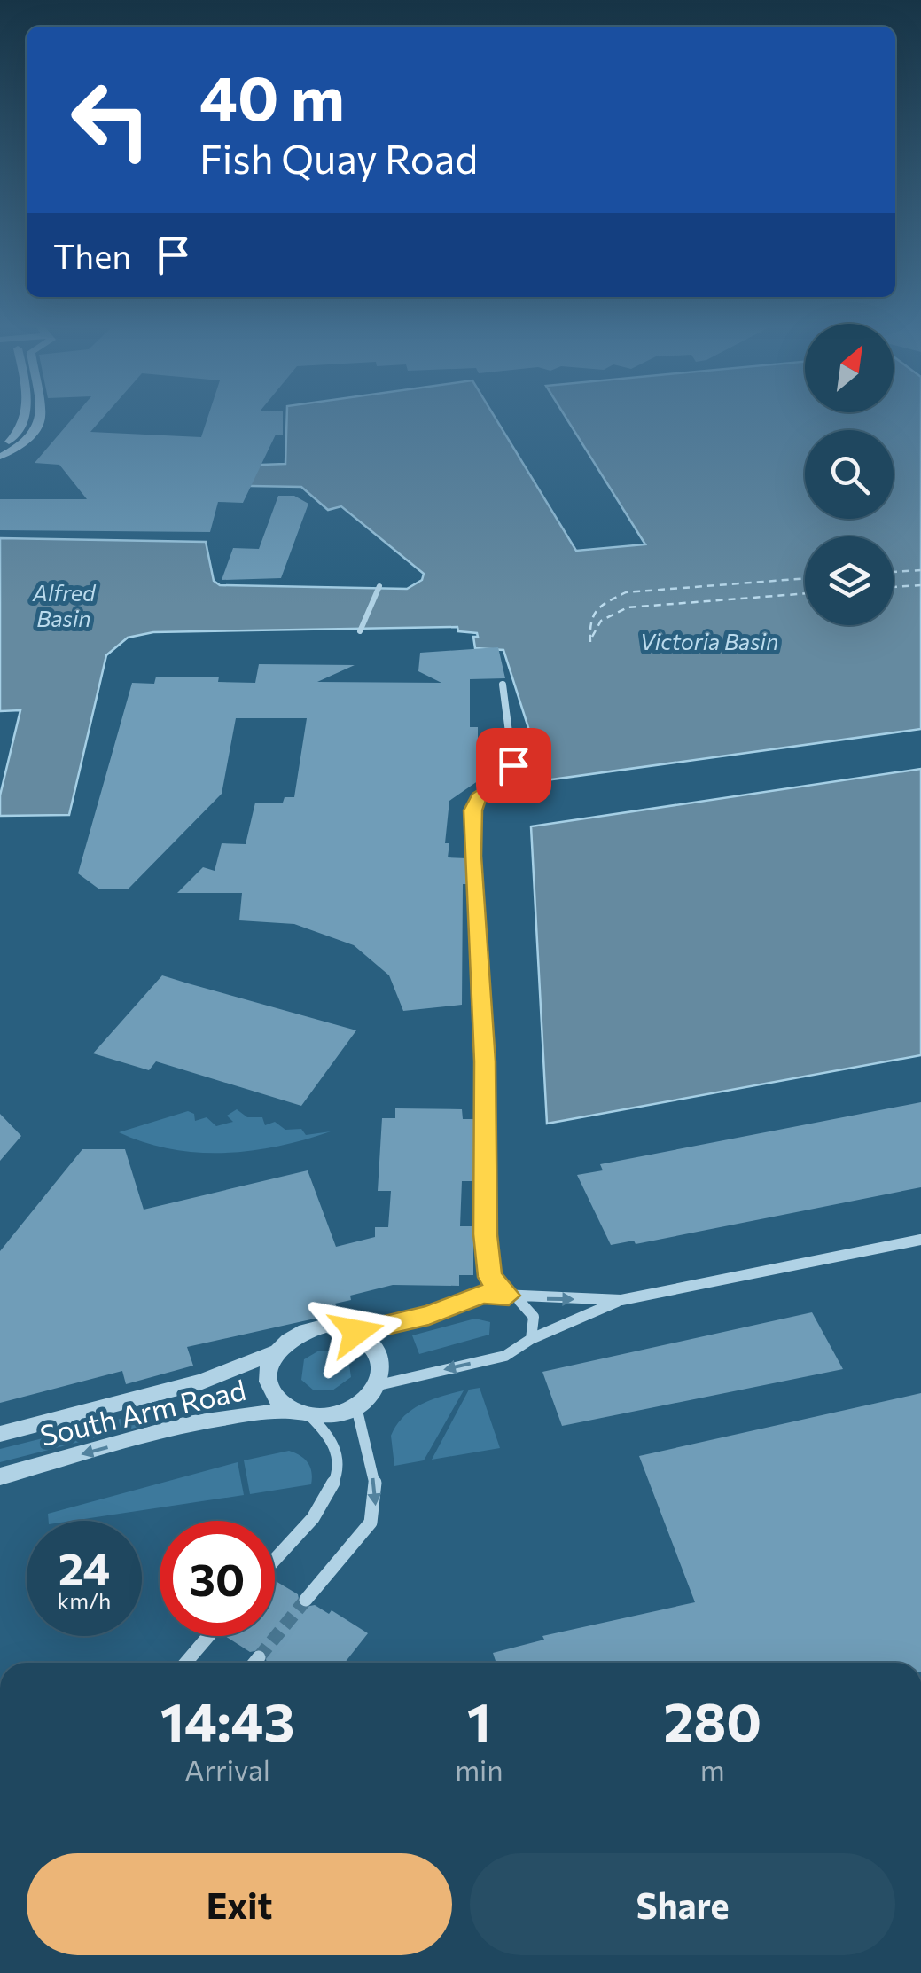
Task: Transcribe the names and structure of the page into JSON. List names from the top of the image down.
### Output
{
  "streets": {
    "street": ["South Arm Road"]
  },
  "water": ["Alfred Basin", "Victoria Basin"],
  "north": "top right",
  "page": {
    "turn": ["40 m", "Fish Quay Road"],
    "then": "Then",
    "speed": "24 km/h",
    "limit": "30",
    "eta": [
      "14:43",
      "Arrival",
      "1",
      "min",
      "280",
      "m"
    ],
    "buttons": ["Exit", "Share"]
  }
}
